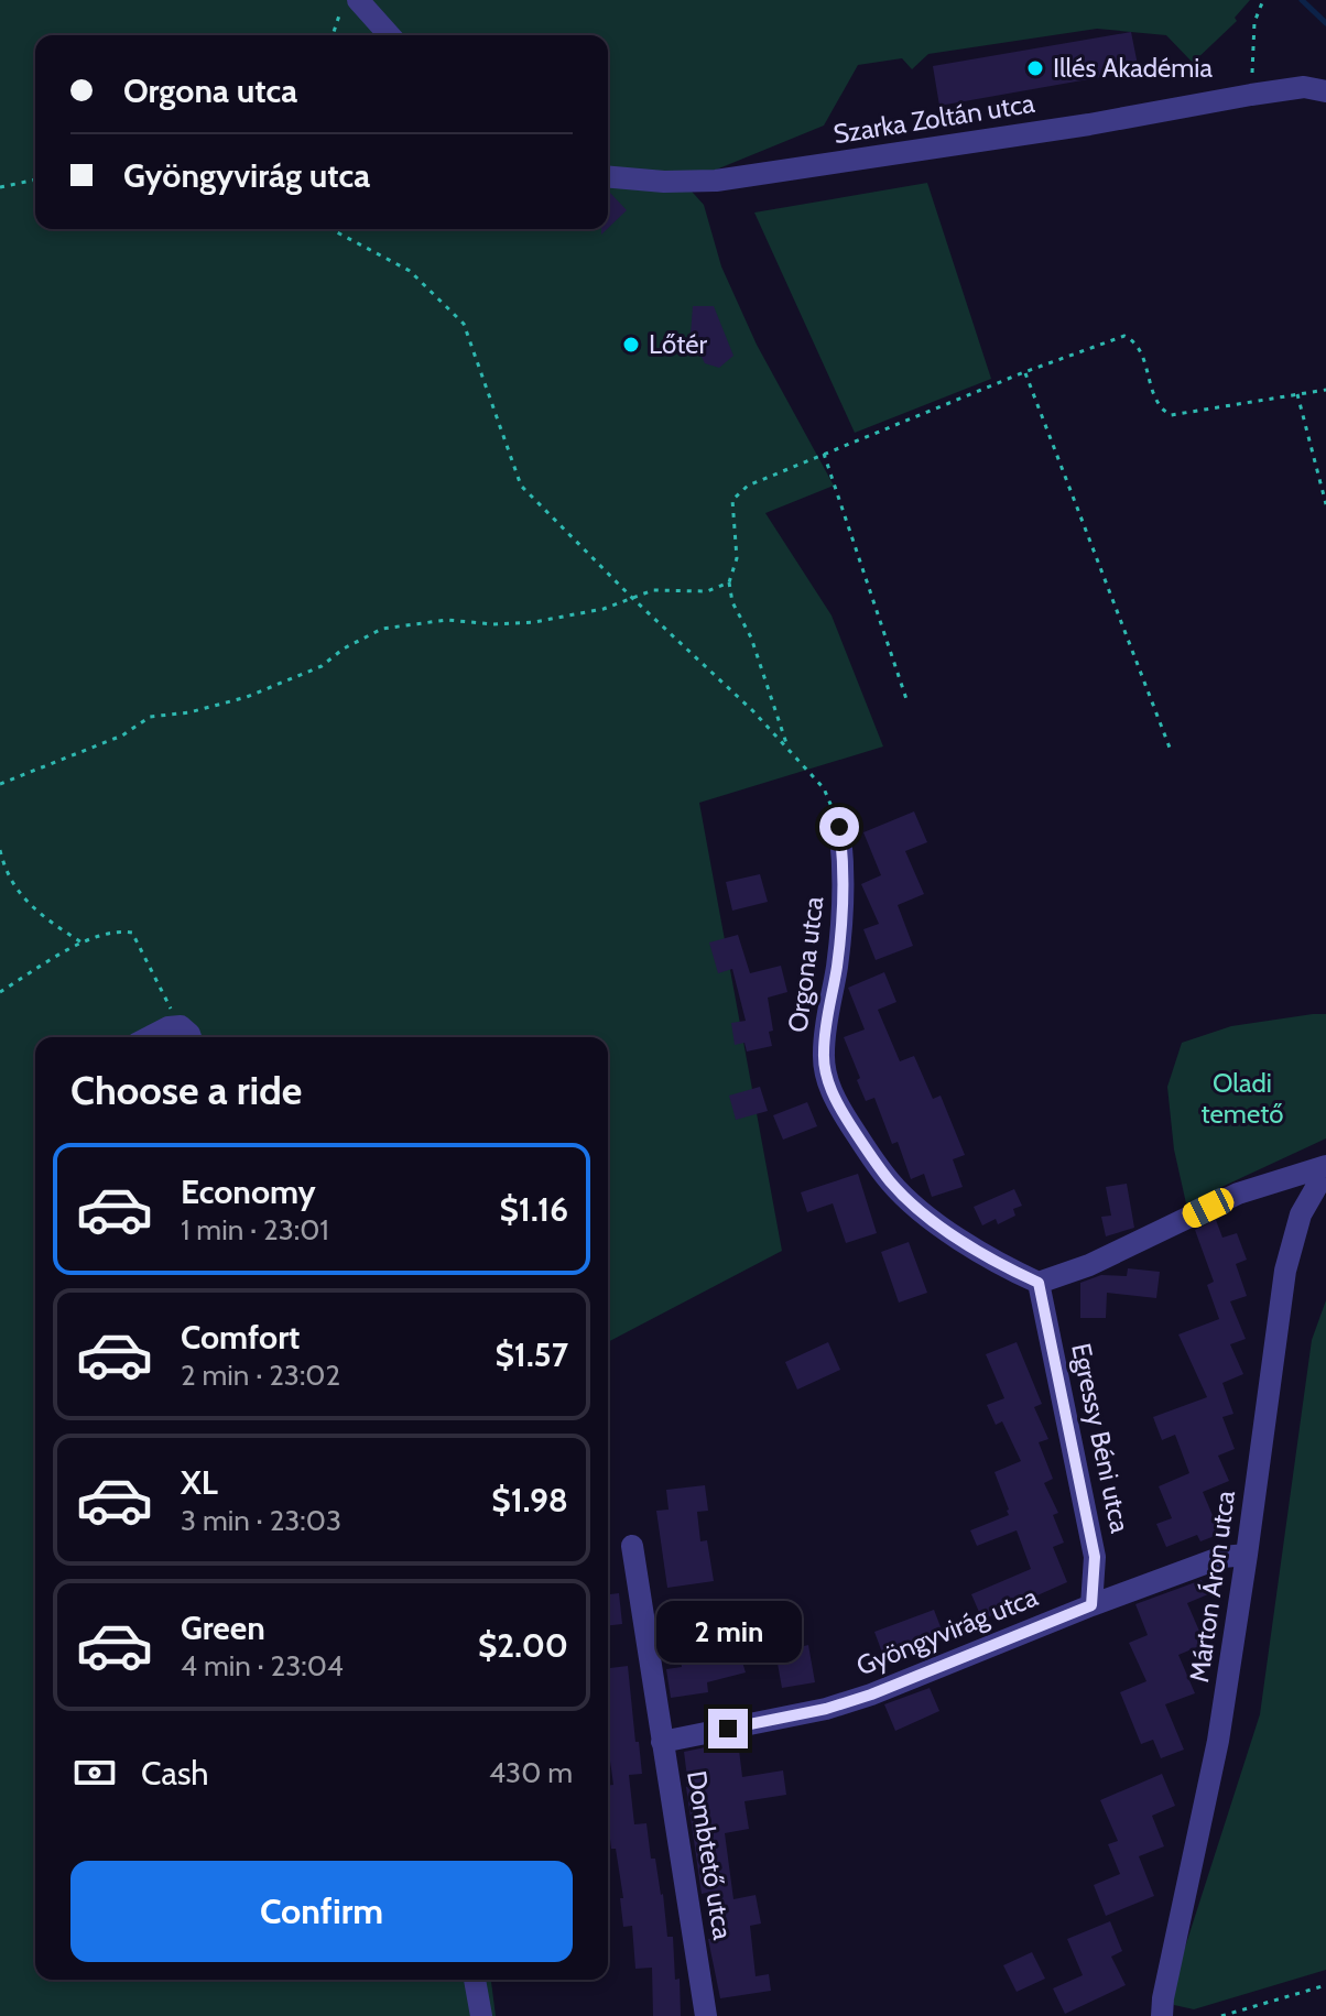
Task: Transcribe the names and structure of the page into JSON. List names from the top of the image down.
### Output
{
  "streets": {
    "street": [
      "Szarka Zoltán utca",
      "Orgona utca",
      "Egressy Béni utca",
      "Márton Áron utca",
      "Gyöngyvirág utca",
      "Dombtető utca"
    ]
  },
  "crossings": [
    ["Orgona utca", "Egressy Béni utca"],
    ["Egressy Béni utca", "Gyöngyvirág utca"],
    ["Márton Áron utca", "Gyöngyvirág utca"],
    ["Gyöngyvirág utca", "Dombtető utca"]
  ],
  "parks": ["Oladi temető"],
  "places": ["Illés Akadémia", "Lőtér"],
  "page": {
    "banner": ["Orgona utca", "Gyöngyvirág utca"],
    "heading": "Choose a ride",
    "list": [
      {
        "name": "Economy",
        "note": "1 min · 23:01",
        "value": "$1.16"
      },
      {
        "name": "Comfort",
        "note": "2 min · 23:02",
        "value": "$1.57"
      },
      {
        "name": "XL",
        "note": "3 min · 23:03",
        "value": "$1.98"
      },
      {
        "name": "Green",
        "note": "4 min · 23:04",
        "value": "$2.00"
      }
    ],
    "bubble": "2 min",
    "pay": ["Cash", "430 m"],
    "buttons": "Confirm"
  }
}
